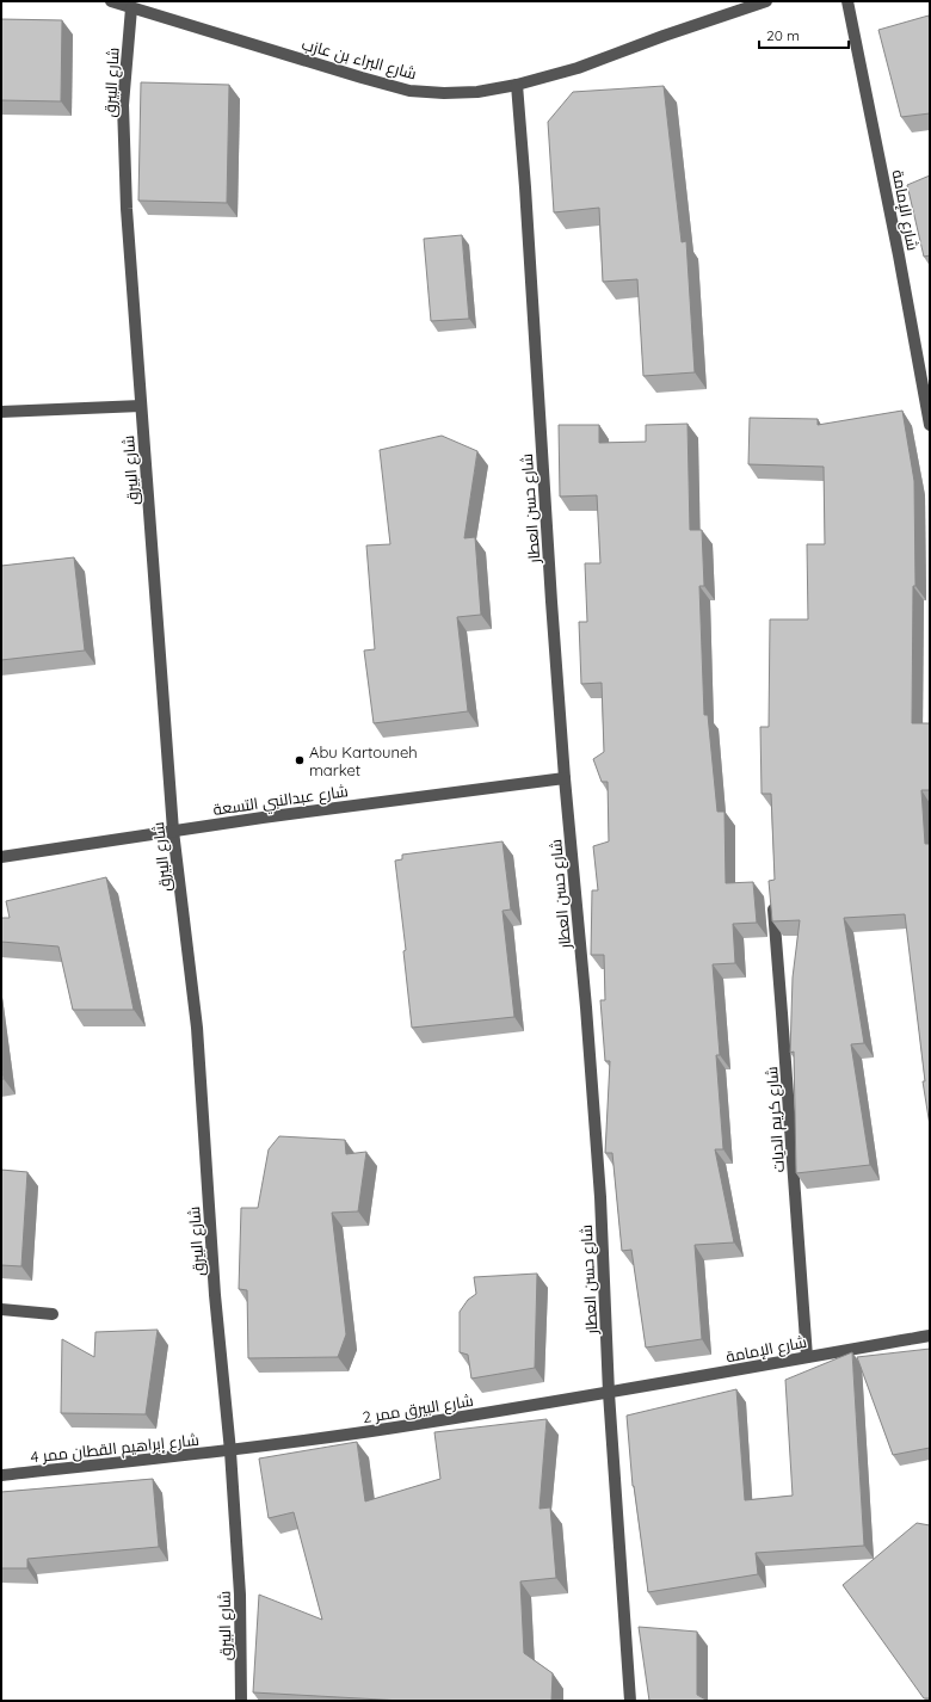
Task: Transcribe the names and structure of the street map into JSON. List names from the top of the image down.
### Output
{
  "streets": {
    "street": [
      "شارع البراء بن عازب",
      "شارع البيرق",
      "شارع الإمامة",
      "شارع حسن العطار",
      "شارع عبدالنبي التسعة",
      "شارع كريم الديات",
      "شارع البيرق ممر 2",
      "شارع إبراهيم القطان ممر 4"
    ]
  },
  "crossings": [
    ["شارع البراء بن عازب", "شارع البيرق"],
    ["شارع البراء بن عازب", "شارع حسن العطار"],
    ["شارع البيرق", "شارع عبدالنبي التسعة"],
    ["شارع البيرق", "شارع البيرق ممر 2"],
    ["شارع البيرق", "شارع إبراهيم القطان ممر 4"],
    ["شارع الإمامة", "شارع حسن العطار"],
    ["شارع الإمامة", "شارع كريم الديات"],
    ["شارع الإمامة", "شارع البيرق ممر 2"],
    ["شارع حسن العطار", "شارع عبدالنبي التسعة"],
    ["شارع حسن العطار", "شارع البيرق ممر 2"],
    ["شارع البيرق ممر 2", "شارع إبراهيم القطان ممر 4"]
  ],
  "places": ["Abu Kartouneh market"],
  "scale_bar": "20 m"
}
